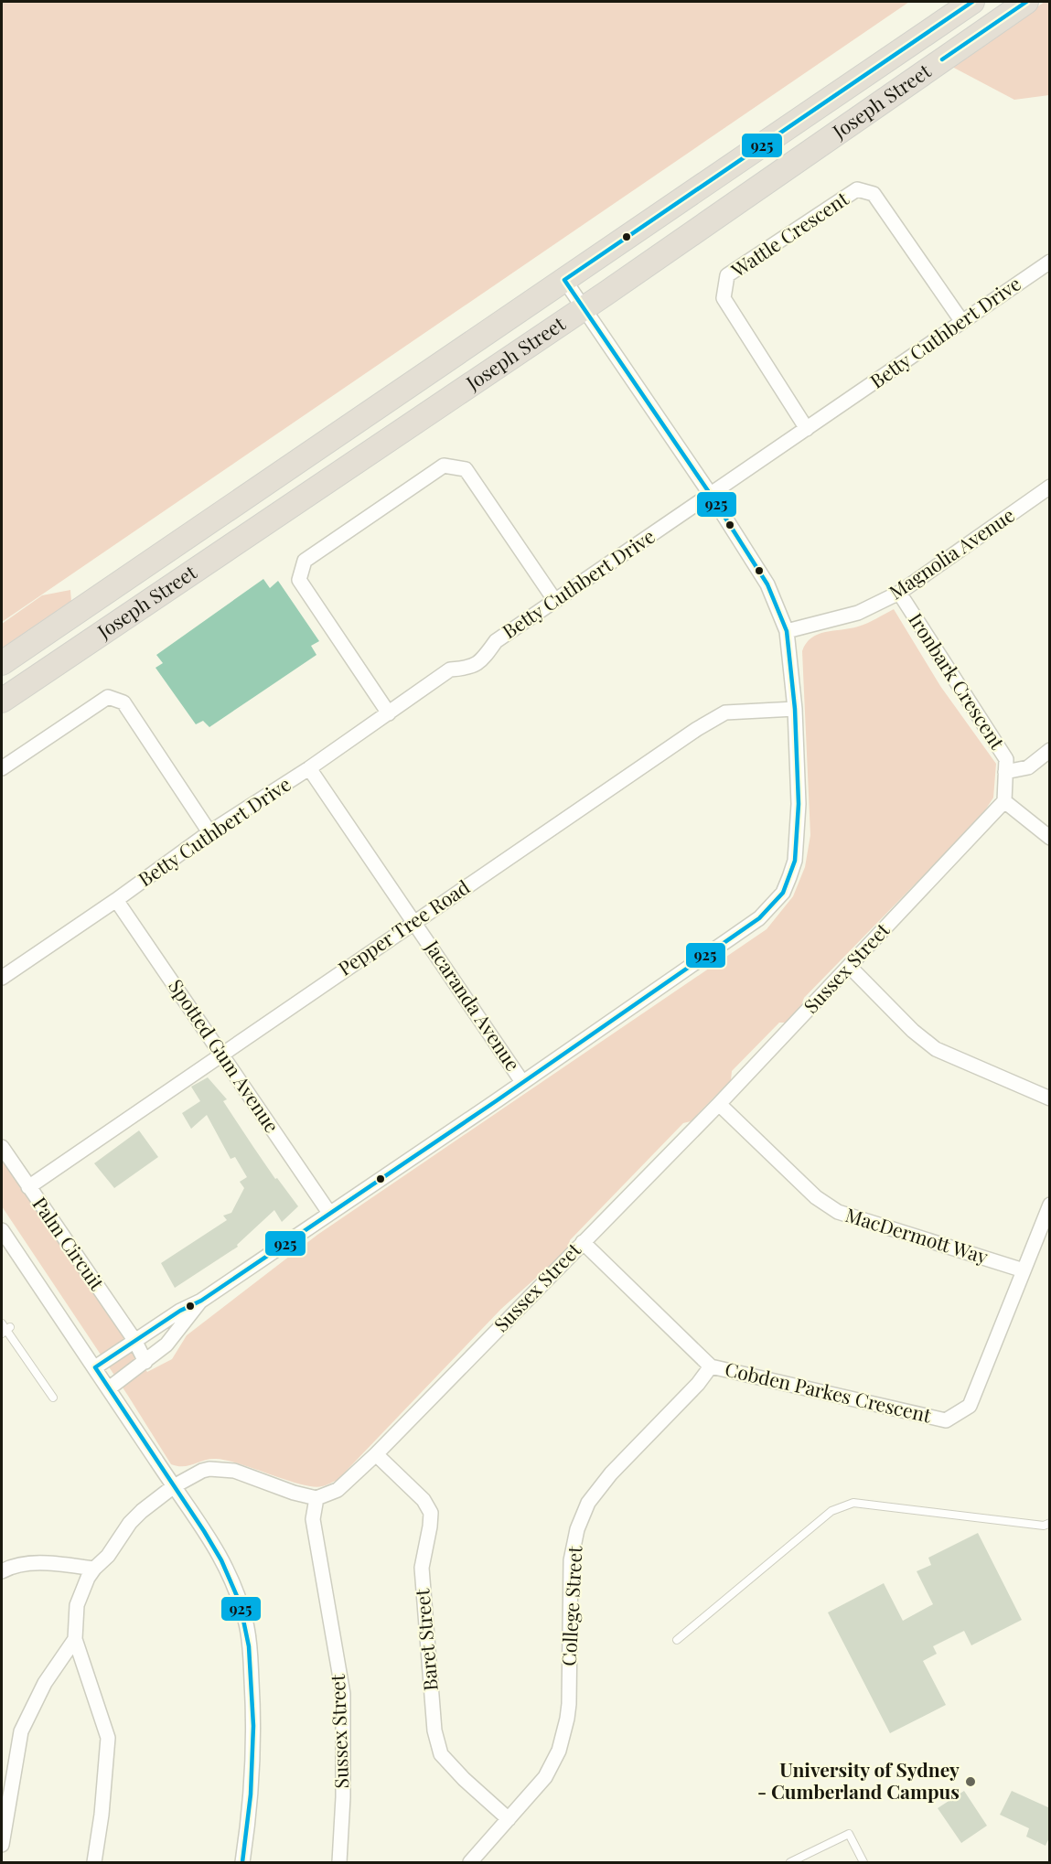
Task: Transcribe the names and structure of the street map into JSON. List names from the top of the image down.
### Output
{
  "streets": {
    "highway": ["Joseph Street"],
    "street": [
      "Wattle Crescent",
      "Betty Cuthbert Drive",
      "Magnolia Avenue",
      "Ironbark Crescent",
      "Pepper Tree Road",
      "Sussex Street",
      "Jacaranda Avenue",
      "Spotted Gum Avenue",
      "MacDermott Way",
      "Palm Circuit",
      "Cobden Parkes Crescent",
      "College Street",
      "Baret Street"
    ]
  },
  "crossings": [
    ["Wattle Crescent", "Betty Cuthbert Drive"],
    ["Betty Cuthbert Drive", "Jacaranda Avenue"],
    ["Betty Cuthbert Drive", "Spotted Gum Avenue"],
    ["Magnolia Avenue", "Ironbark Crescent"],
    ["Ironbark Crescent", "Sussex Street"],
    ["Pepper Tree Road", "Jacaranda Avenue"],
    ["Pepper Tree Road", "Spotted Gum Avenue"],
    ["Pepper Tree Road", "Palm Circuit"],
    ["Sussex Street", "MacDermott Way"],
    ["Sussex Street", "Cobden Parkes Crescent"],
    ["Sussex Street", "Baret Street"],
    ["MacDermott Way", "Cobden Parkes Crescent"],
    ["Cobden Parkes Crescent", "College Street"],
    ["College Street", "Baret Street"]
  ],
  "places": ["University of Sydney - Cumberland Campus"],
  "lines": ["transit line 925"]
}
